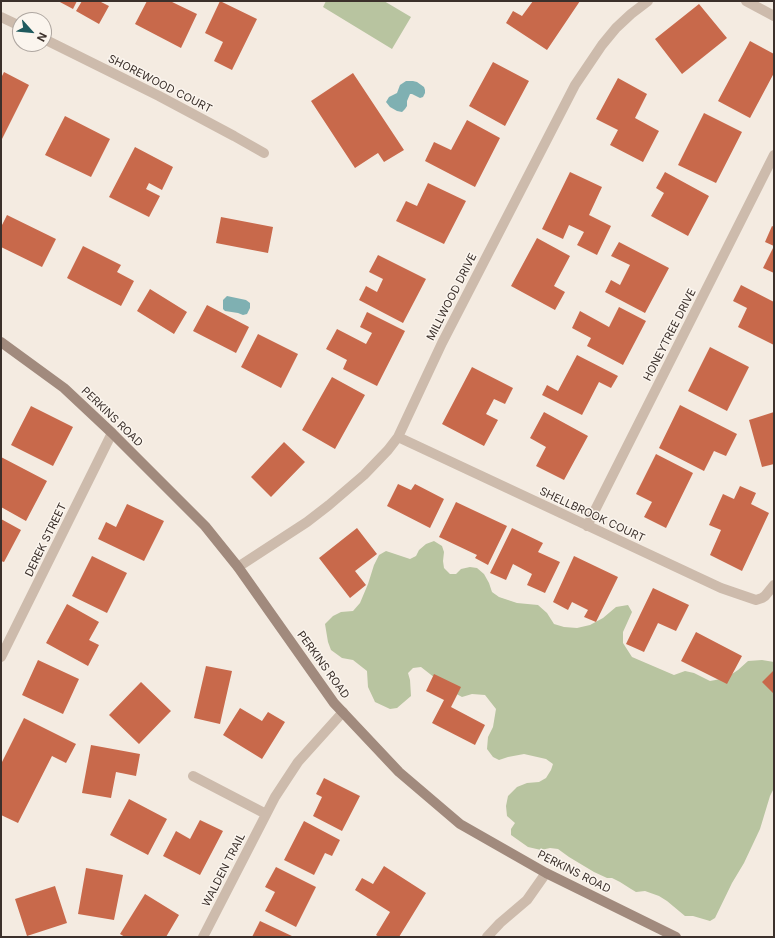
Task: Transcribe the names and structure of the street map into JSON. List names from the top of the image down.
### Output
{
  "streets": {
    "main road": ["PERKINS ROAD"],
    "street": [
      "SHOREWOOD COURT",
      "MILLWOOD DRIVE",
      "HONEYTREE DRIVE",
      "SHELLBROOK COURT",
      "DEREK STREET",
      "WALDEN TRAIL"
    ]
  },
  "crossings": [
    ["MILLWOOD DRIVE", "PERKINS ROAD"],
    ["MILLWOOD DRIVE", "SHELLBROOK COURT"],
    ["HONEYTREE DRIVE", "SHELLBROOK COURT"],
    ["PERKINS ROAD", "DEREK STREET"],
    ["PERKINS ROAD", "WALDEN TRAIL"]
  ],
  "north": "bottom right"
}
